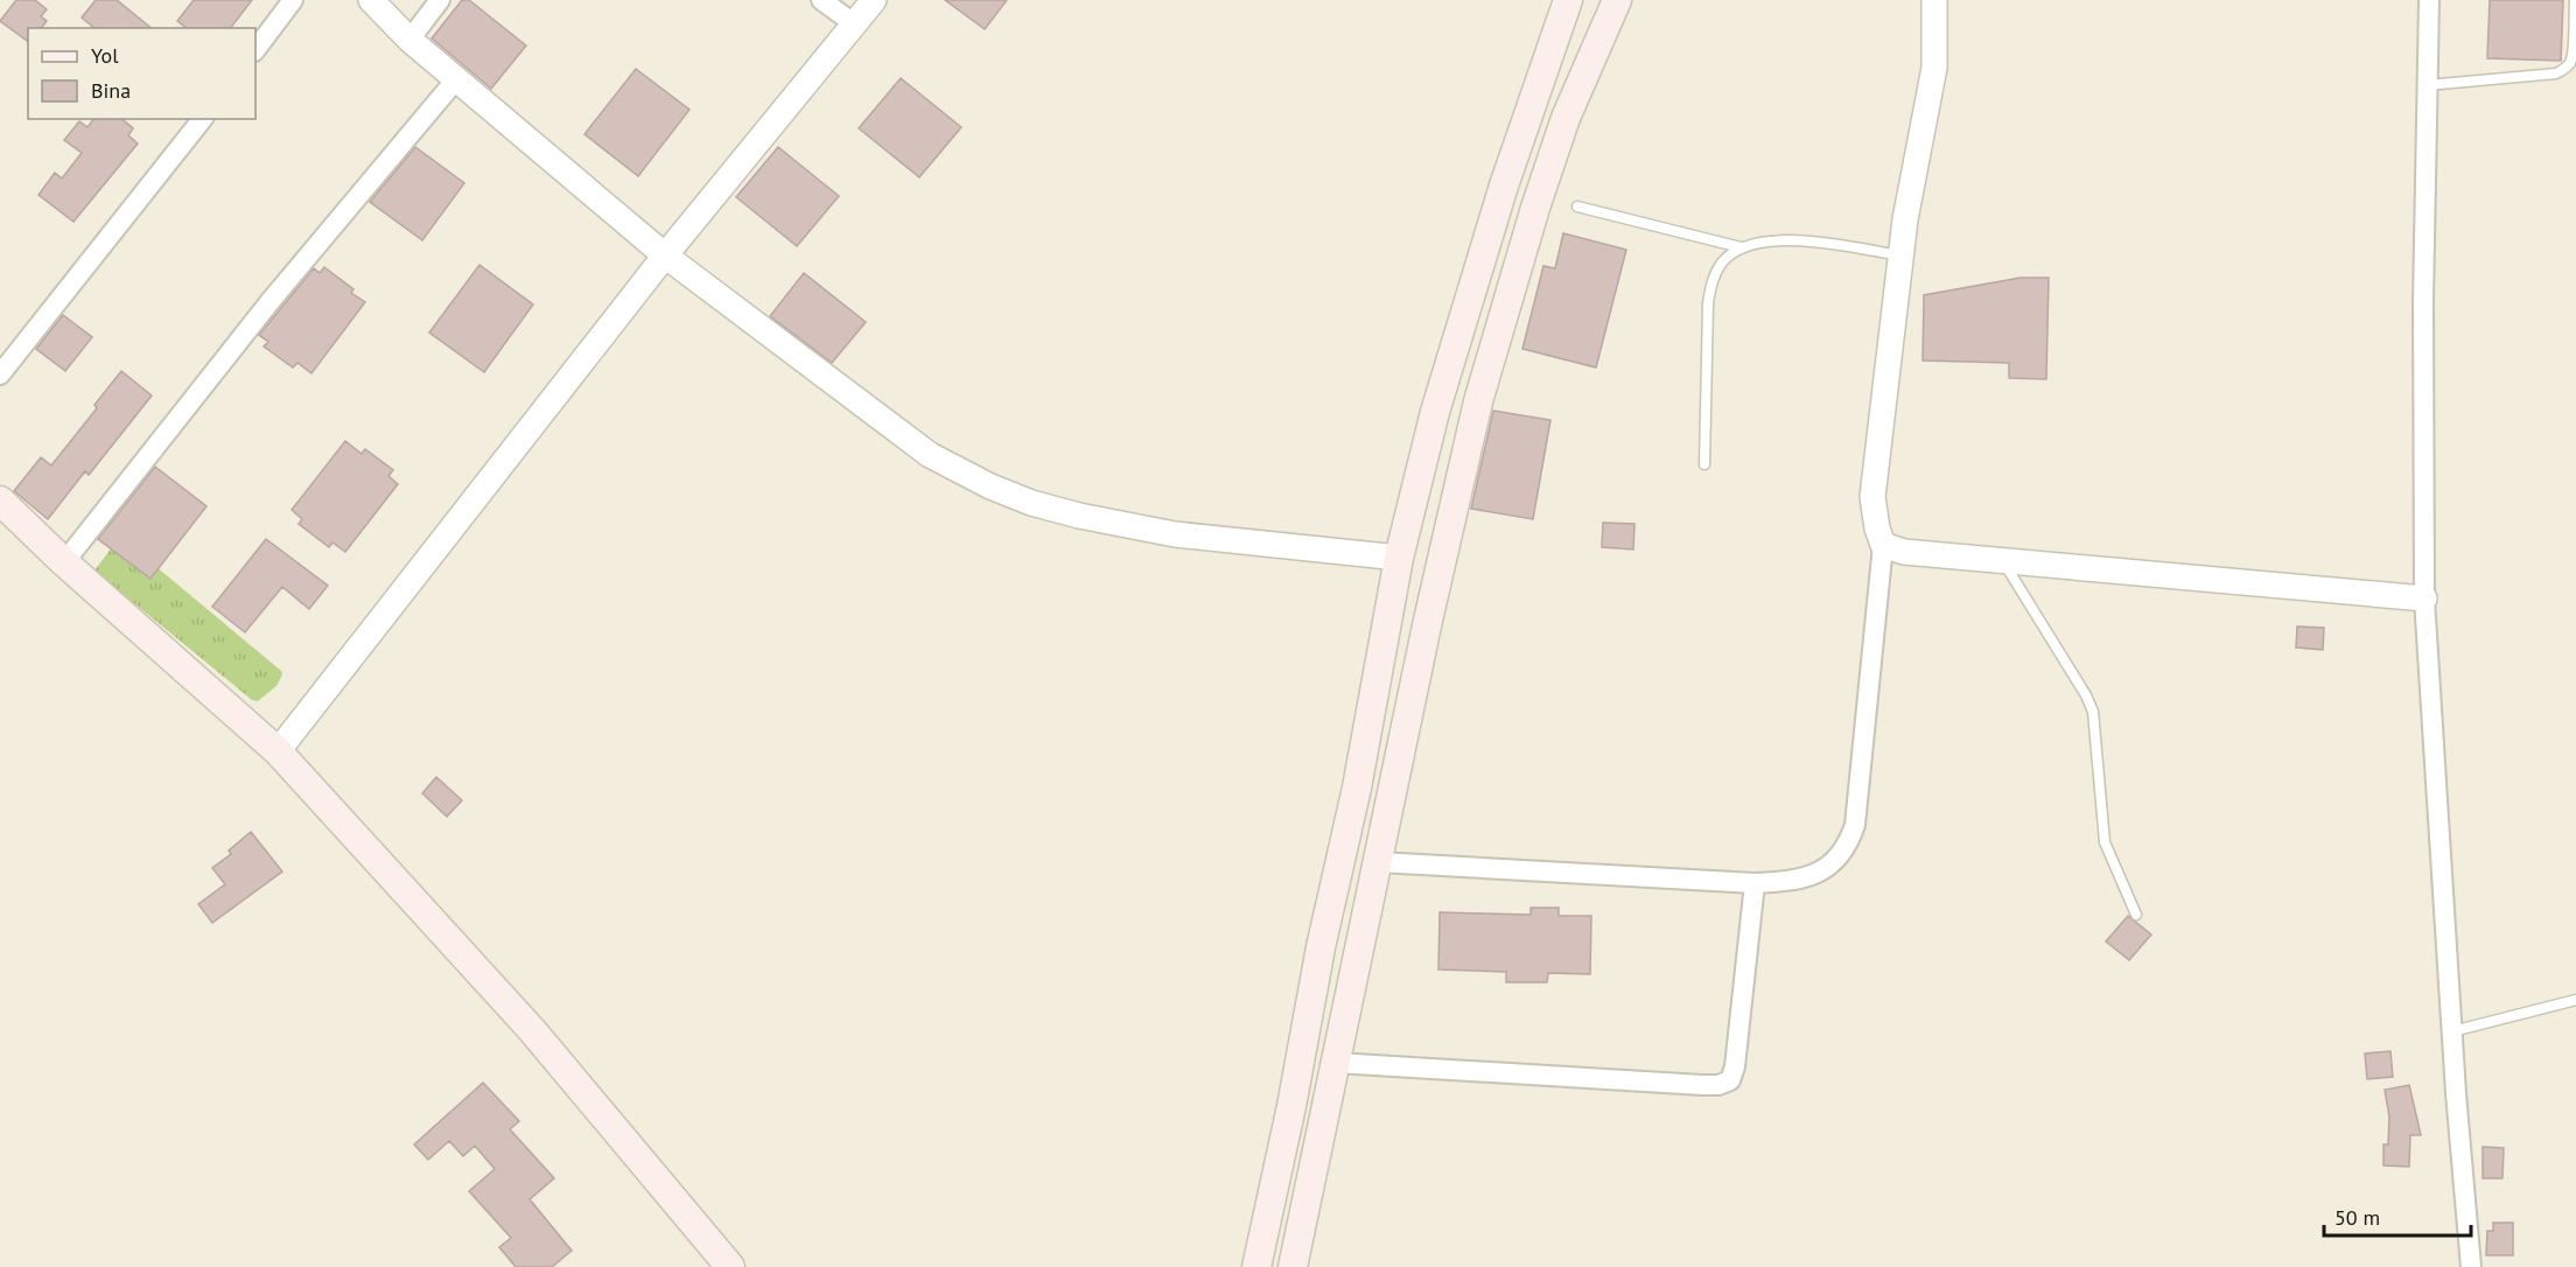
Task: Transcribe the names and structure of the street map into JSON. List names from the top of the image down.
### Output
{
  "legend": ["Yol", "Bina"],
  "scale_bar": "50 m"
}
